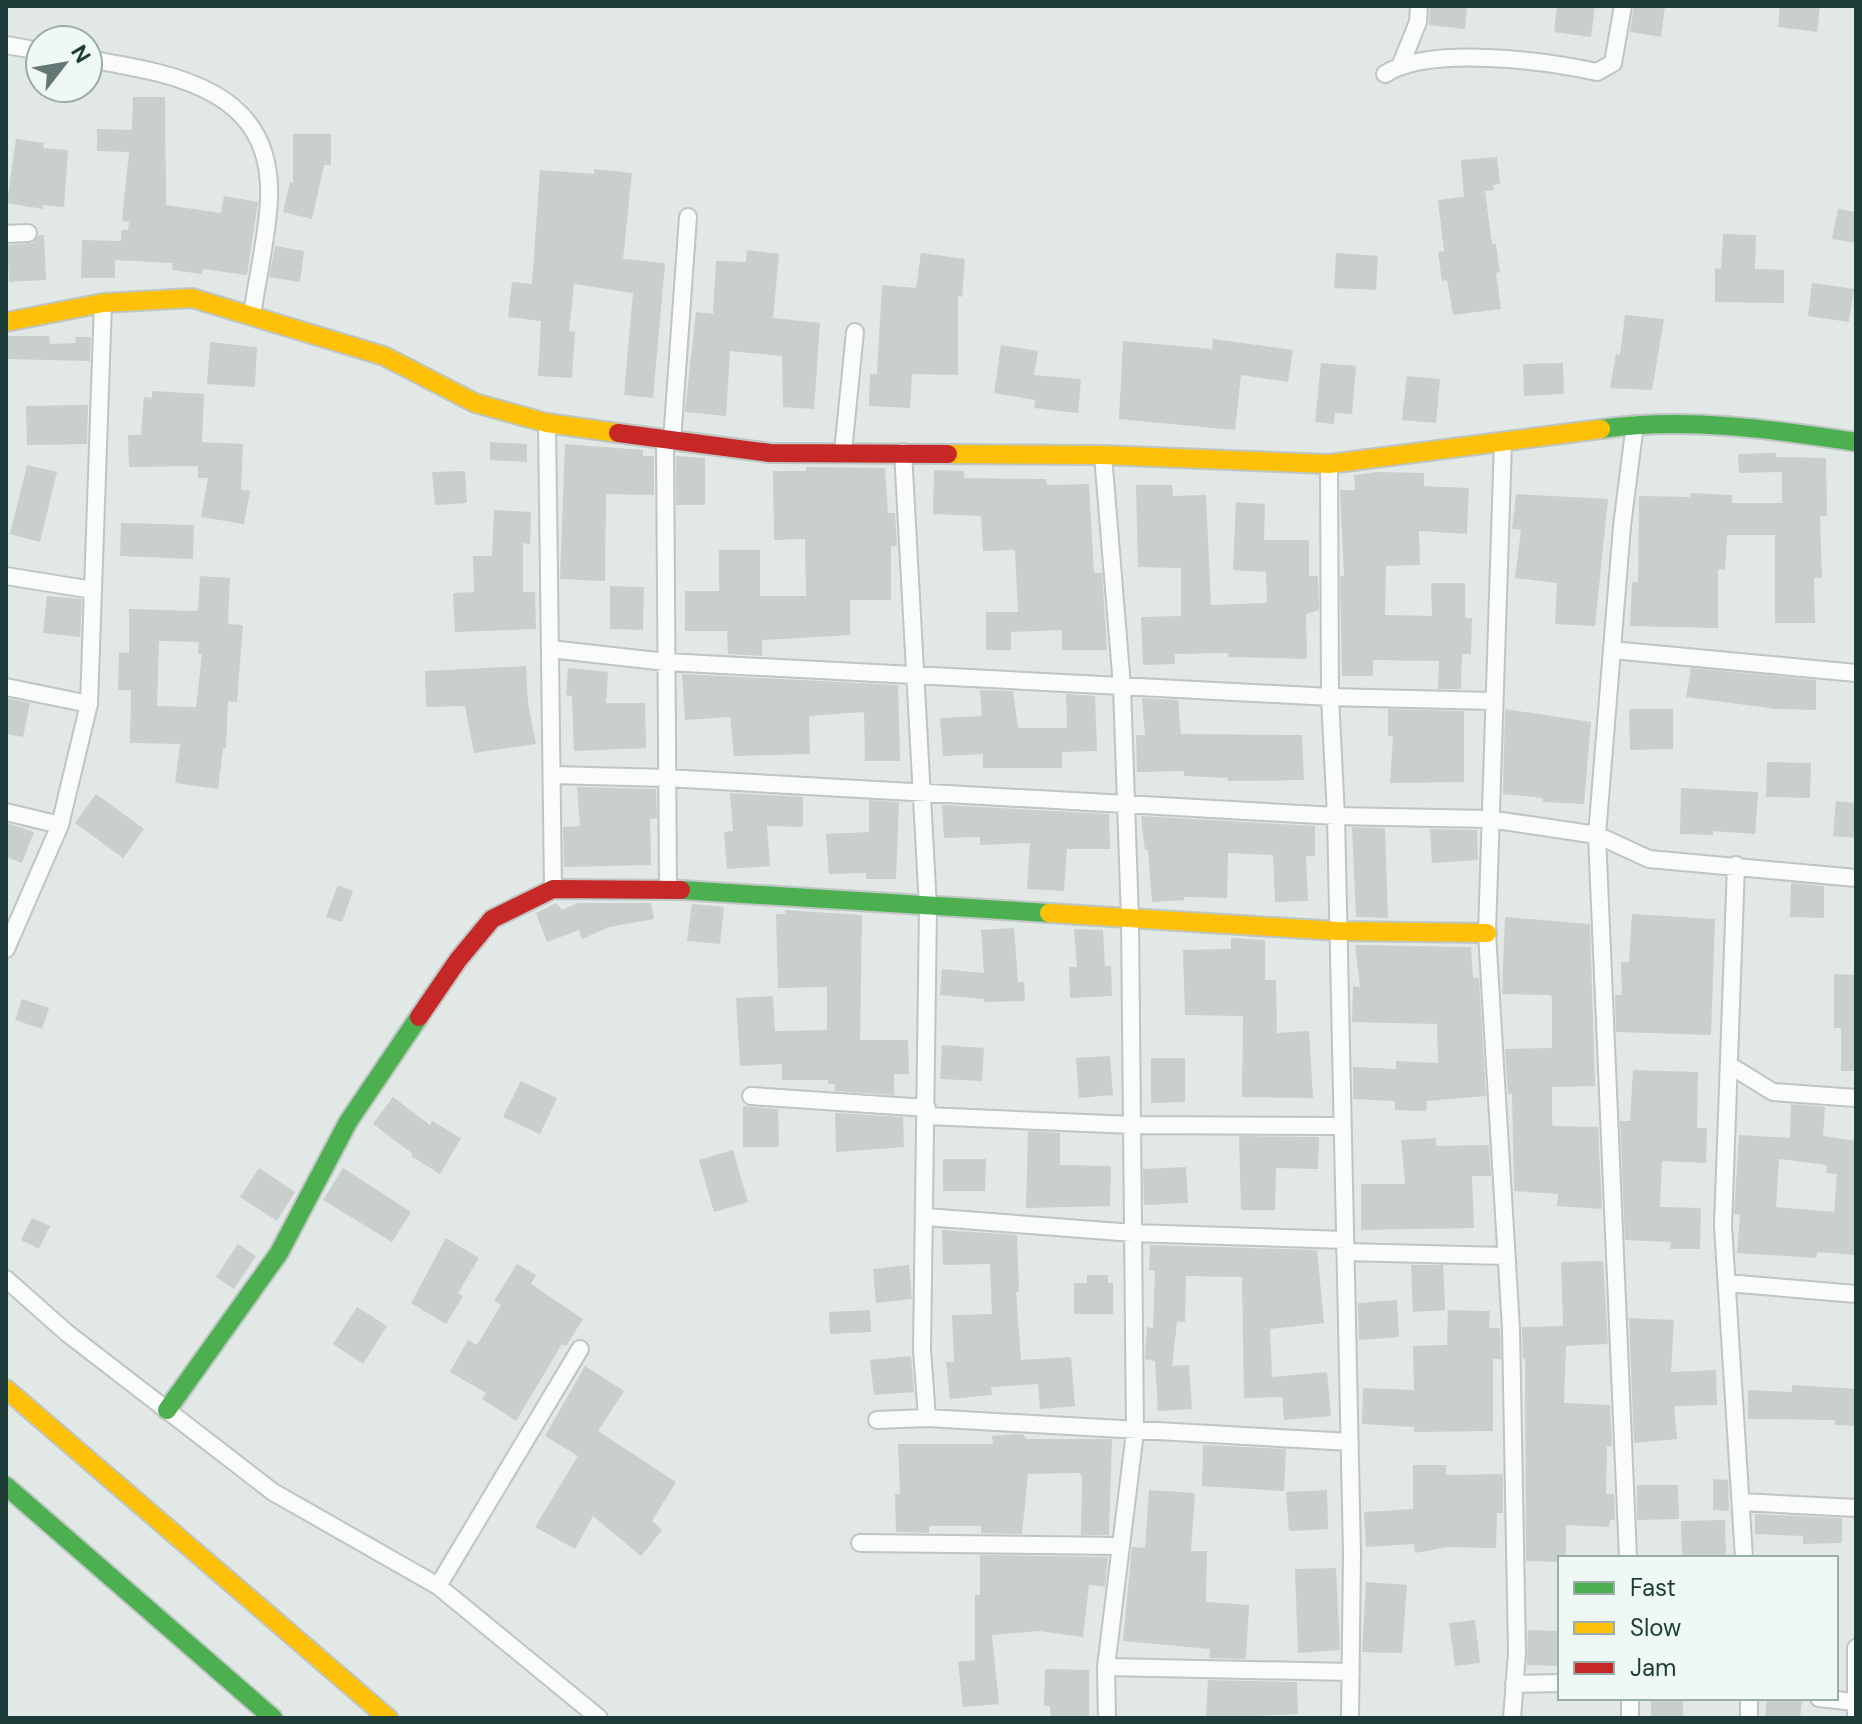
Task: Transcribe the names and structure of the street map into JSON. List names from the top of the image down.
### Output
{
  "legend": ["Fast", "Slow", "Jam"],
  "north": "top right"
}
